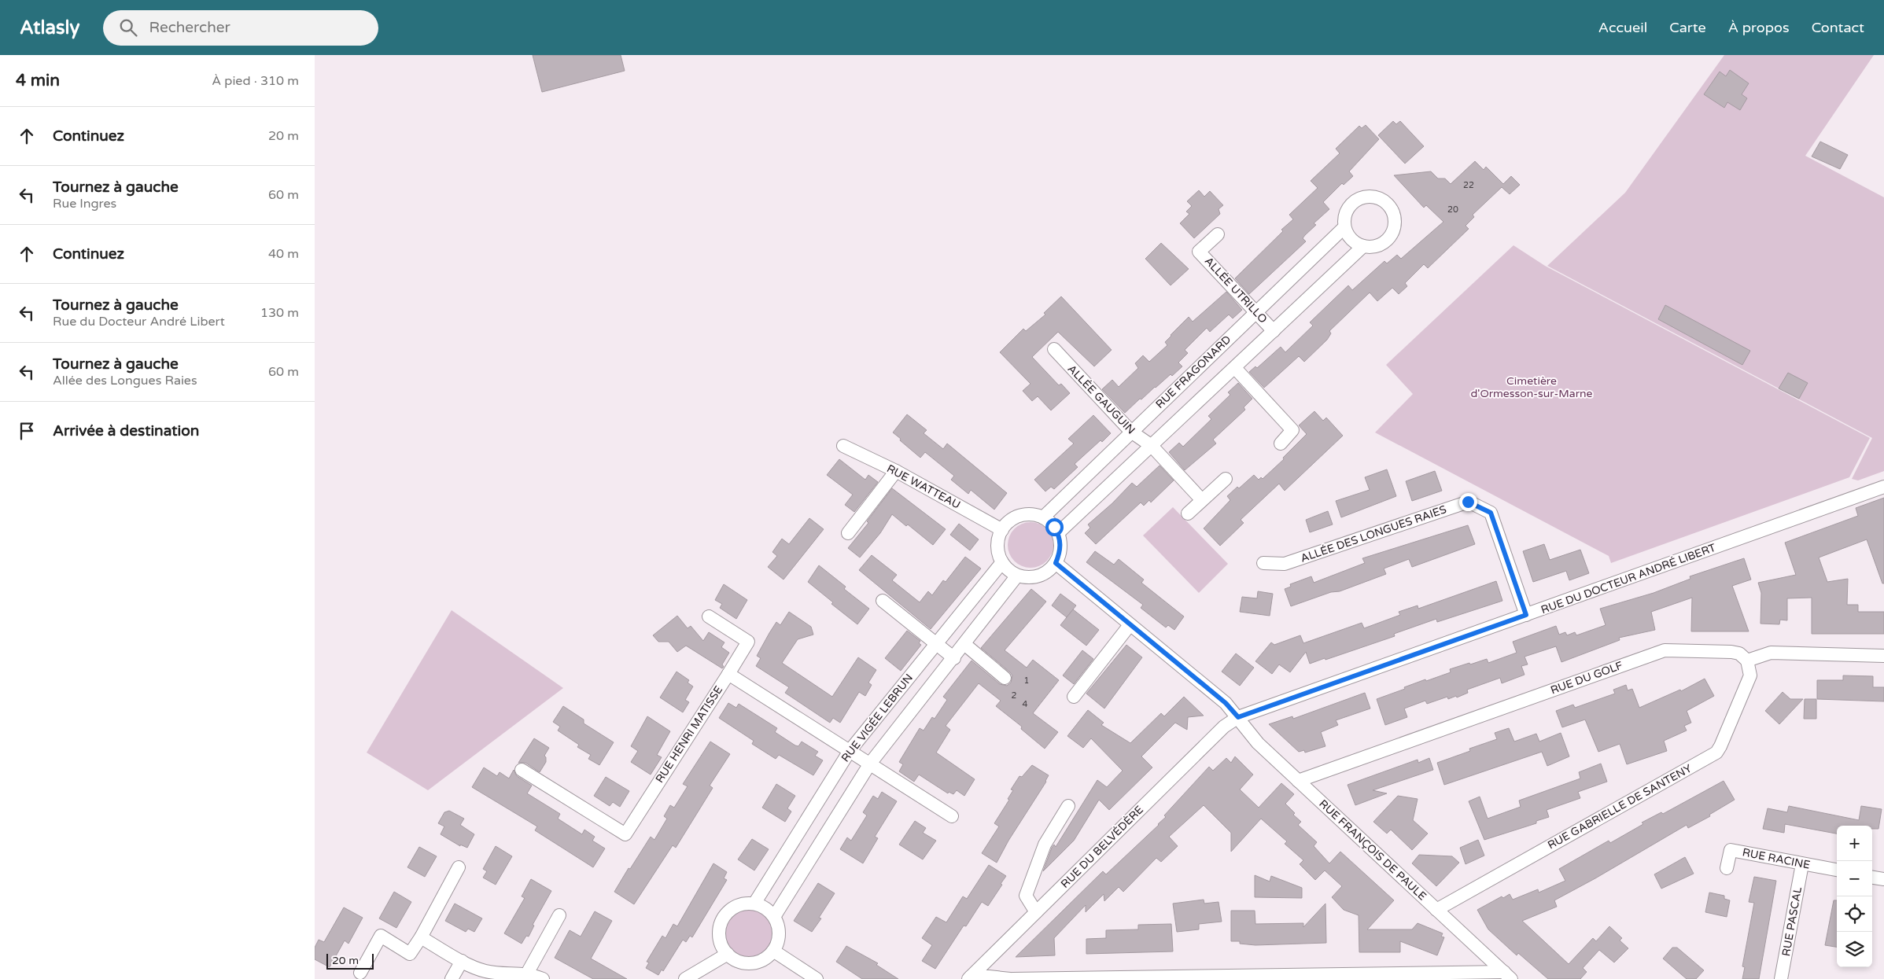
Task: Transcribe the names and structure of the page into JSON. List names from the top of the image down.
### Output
{
  "streets": {
    "street": [
      "ALLÉE UTRILLO",
      "RUE FRAGONARD",
      "ALLÉE GAUGUIN",
      "RUE WATTEAU",
      "ALLÉE DES LONGUES RAIES",
      "RUE DU DOCTEUR ANDRÉ LIBERT",
      "RUE DU GOLF",
      "RUE VIGÉE LEBRUN",
      "RUE HENRI MATISSE",
      "RUE GABRIELLE DE SANTENY",
      "RUE DU BELVÉDÈRE",
      "RUE FRANÇOIS DE PAULE",
      "RUE RACINE",
      "RUE PASCAL"
    ]
  },
  "crossings": [
    ["ALLÉE UTRILLO", "RUE FRAGONARD"],
    ["RUE FRAGONARD", "ALLÉE GAUGUIN"],
    ["RUE FRAGONARD", "RUE WATTEAU"],
    ["RUE FRAGONARD", "RUE VIGÉE LEBRUN"],
    ["RUE FRAGONARD", "RUE FRANÇOIS DE PAULE"],
    ["RUE WATTEAU", "RUE VIGÉE LEBRUN"],
    ["RUE WATTEAU", "RUE FRANÇOIS DE PAULE"],
    ["ALLÉE DES LONGUES RAIES", "RUE DU DOCTEUR ANDRÉ LIBERT"],
    ["RUE DU DOCTEUR ANDRÉ LIBERT", "RUE DU BELVÉDÈRE"],
    ["RUE DU DOCTEUR ANDRÉ LIBERT", "RUE FRANÇOIS DE PAULE"],
    ["RUE DU GOLF", "RUE GABRIELLE DE SANTENY"],
    ["RUE DU GOLF", "RUE FRANÇOIS DE PAULE"],
    ["RUE VIGÉE LEBRUN", "RUE HENRI MATISSE"],
    ["RUE VIGÉE LEBRUN", "RUE FRANÇOIS DE PAULE"],
    ["RUE GABRIELLE DE SANTENY", "RUE FRANÇOIS DE PAULE"],
    ["RUE DU BELVÉDÈRE", "RUE FRANÇOIS DE PAULE"],
    ["RUE RACINE", "RUE PASCAL"]
  ],
  "parks": ["Cimetière d'Ormesson-sur-Marne"],
  "house_numbers": [
    "22",
    "20",
    "1",
    "2",
    "4"
  ],
  "scale_bar": "20 m",
  "page": {
    "header": "Atlasly",
    "search": "Rechercher",
    "nav": [
      "Accueil",
      "Carte",
      "À propos",
      "Contact"
    ],
    "heading": ["4 min", "À pied · 310 m"],
    "list": [
      ["Continuez", "20 m"],
      ["Tournez à gauche", "Rue Ingres", "60 m"],
      ["Continuez", "40 m"],
      ["Tournez à gauche", "Rue du Docteur André Libert", "130 m"],
      ["Tournez à gauche", "Allée des Longues Raies", "60 m"],
      "Arrivée à destination"
    ],
    "map_buttons": ["+", "−"],
    "scale": "20 m"
  }
}
